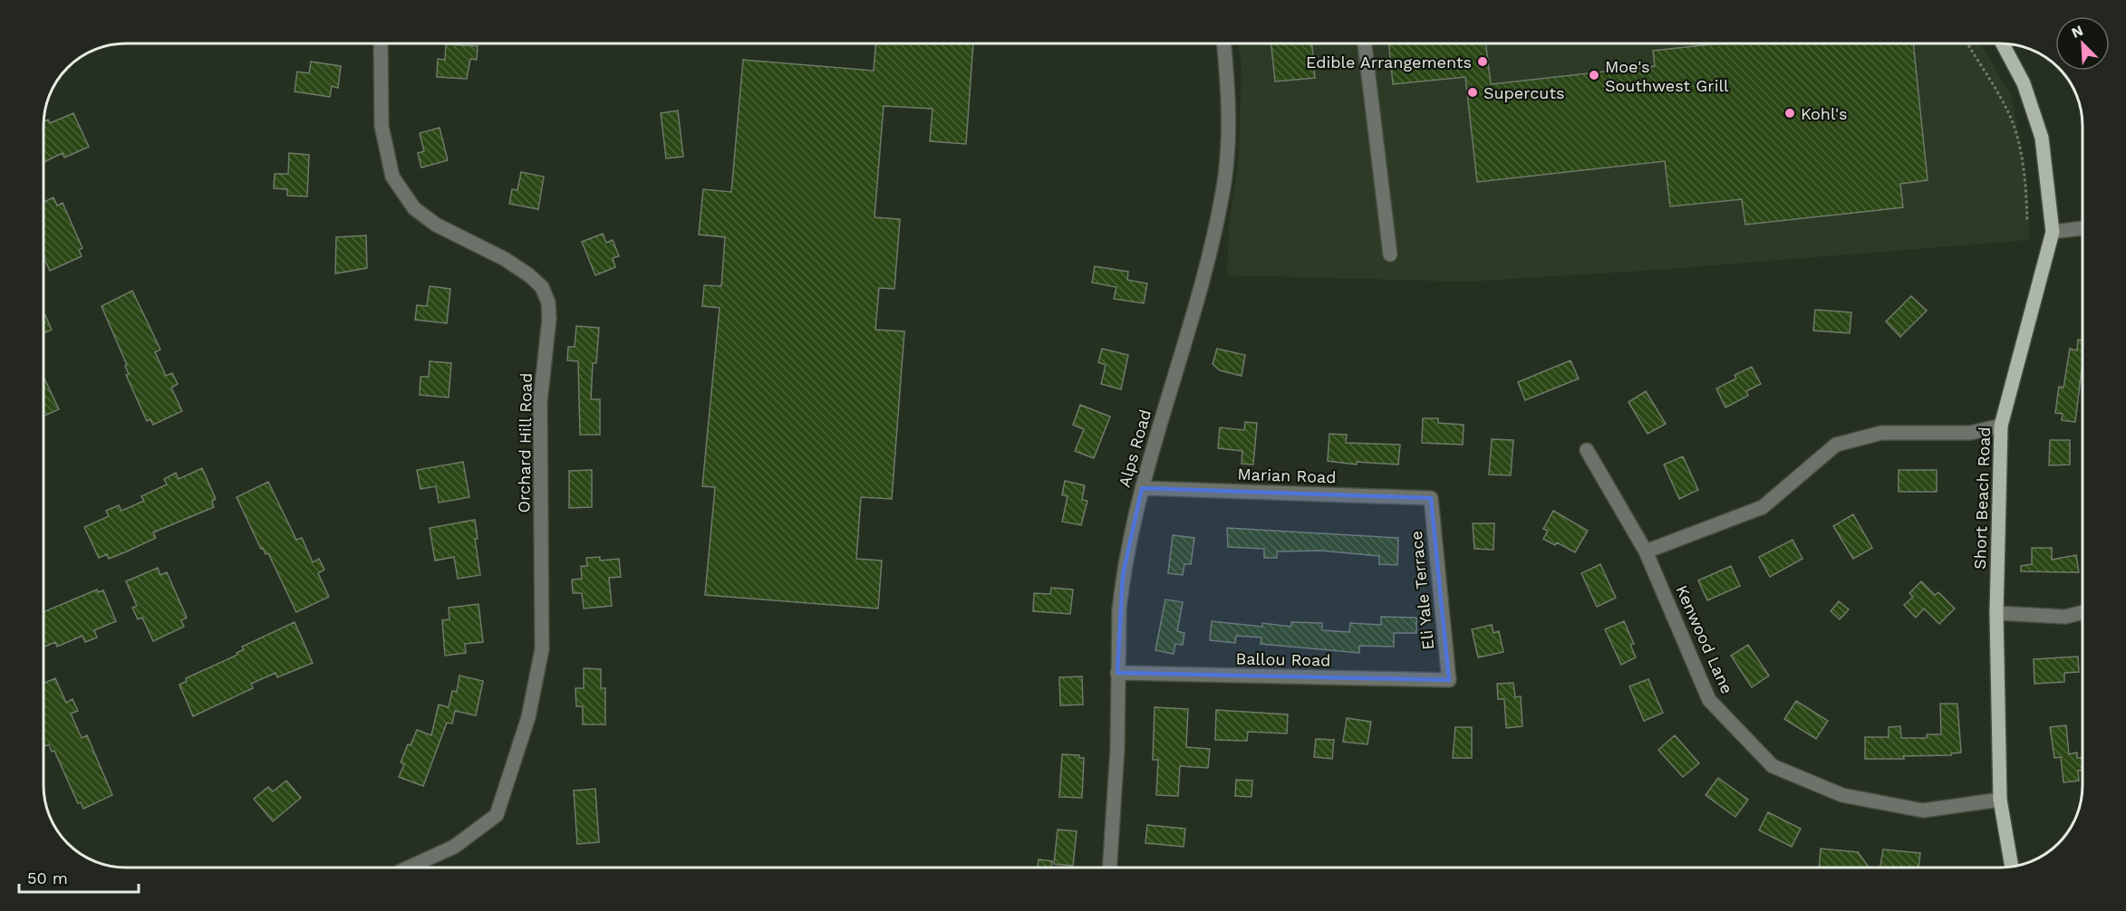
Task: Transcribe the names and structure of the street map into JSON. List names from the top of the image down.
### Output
{
  "streets": {
    "main road": ["Short Beach Road"],
    "street": [
      "Orchard Hill Road",
      "Alps Road",
      "Marian Road",
      "Eli Yale Terrace",
      "Kenwood Lane",
      "Ballou Road"
    ]
  },
  "crossings": [
    ["Alps Road", "Marian Road"],
    ["Alps Road", "Ballou Road"],
    ["Marian Road", "Eli Yale Terrace"],
    ["Short Beach Road", "Kenwood Lane"],
    ["Eli Yale Terrace", "Ballou Road"]
  ],
  "places": [
    "Edible Arrangements",
    "Moe's Southwest Grill",
    "Supercuts",
    "Kohl's"
  ],
  "scale_bar": "50 m",
  "north": "top left"
}
